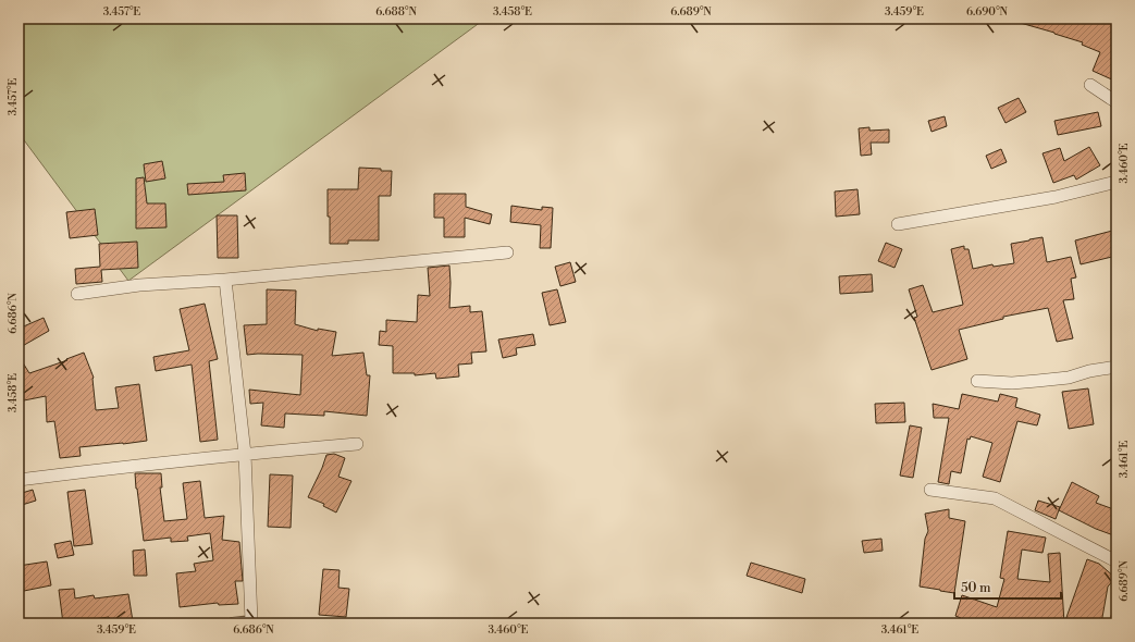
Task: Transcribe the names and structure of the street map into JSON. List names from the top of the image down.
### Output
{
  "scale_bar": "50 m",
  "coordinates": [
    "3.457°E",
    "6.688°N",
    "3.458°E",
    "6.689°N",
    "3.459°E",
    "6.690°N",
    "3.460°E",
    "6.686°N",
    "3.461°E"
  ]
}
